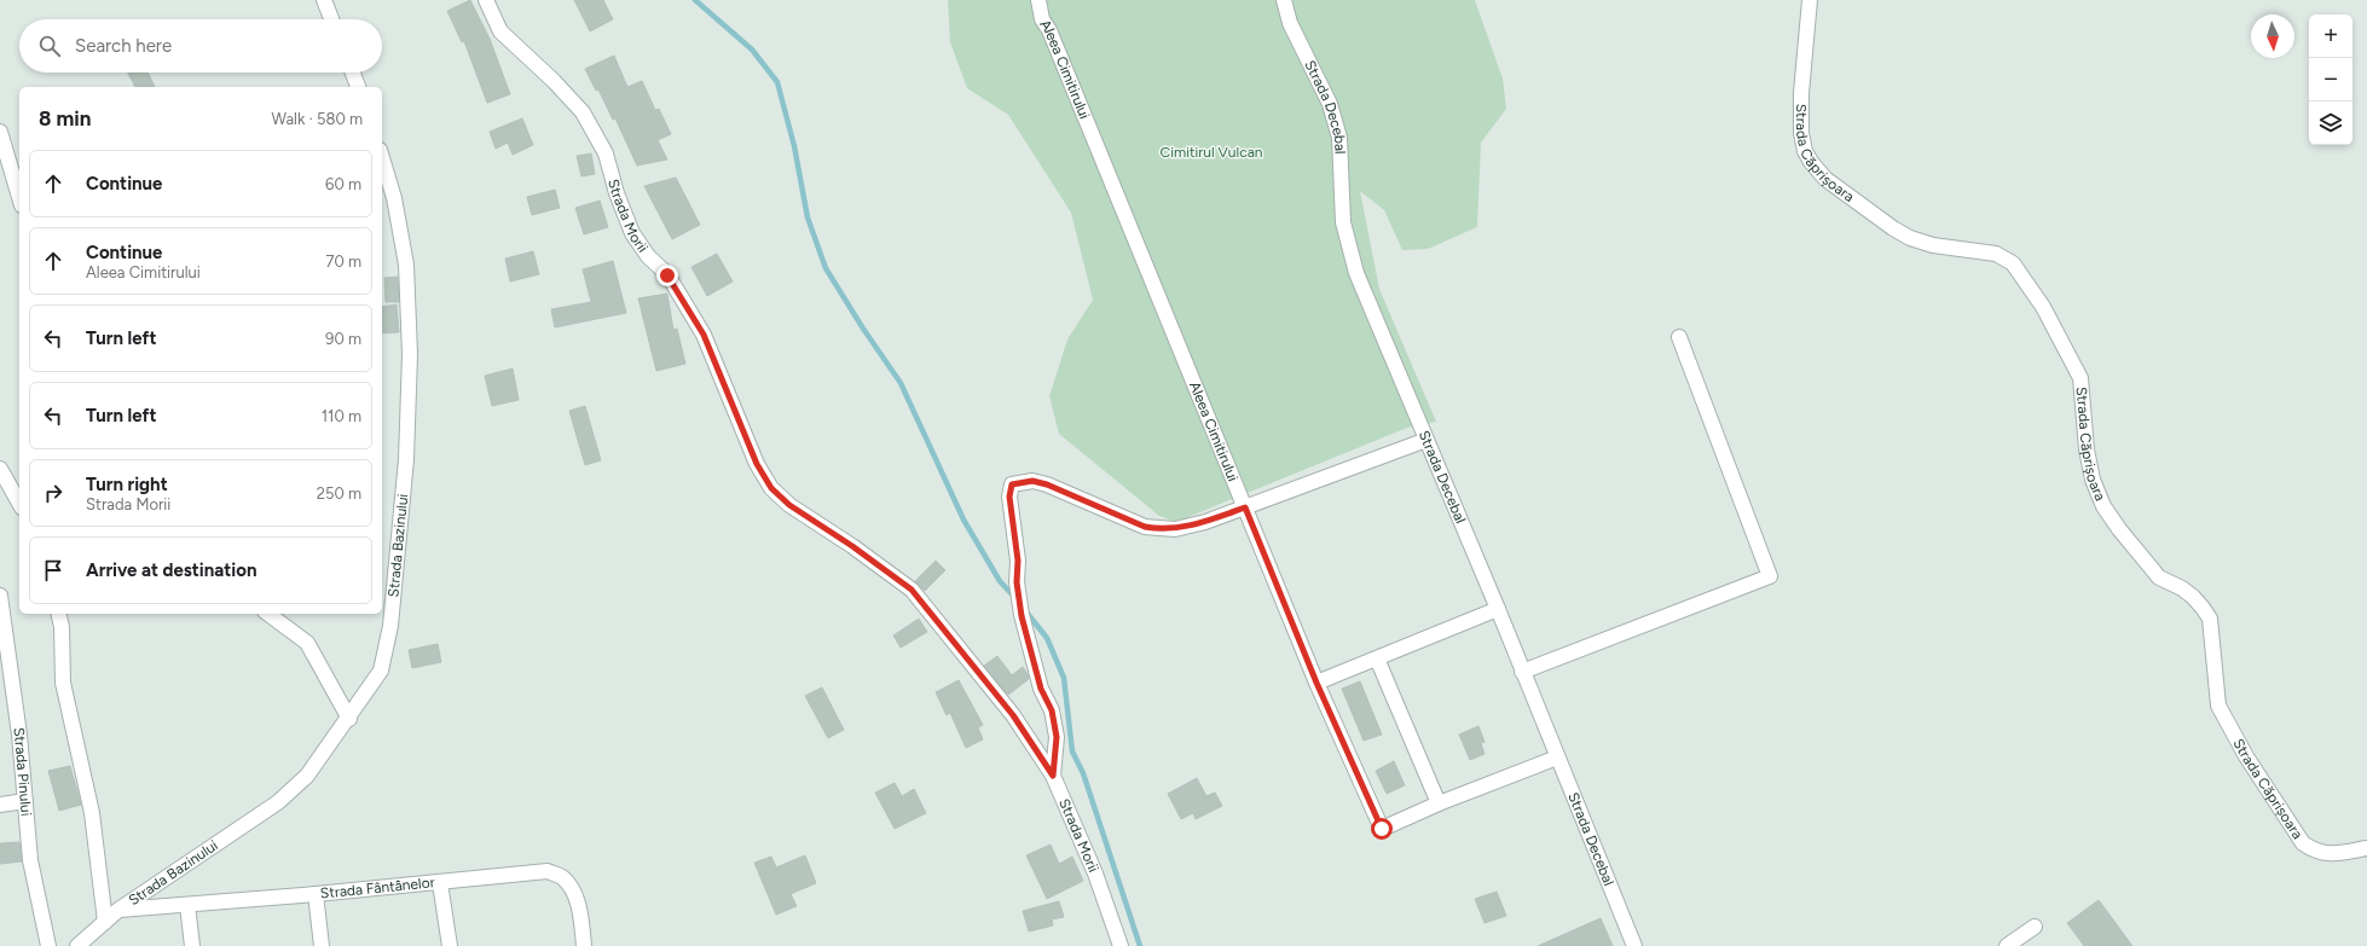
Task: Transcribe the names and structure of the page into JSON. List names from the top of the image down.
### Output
{
  "streets": {
    "street": [
      "Aleea Cimitirului",
      "Strada Decebal",
      "Strada Căprișoara",
      "Strada Morii",
      "Strada Bazinului",
      "Strada Pinului",
      "Strada Fântânelor"
    ]
  },
  "crossings": [
    ["Strada Bazinului", "Strada Fântânelor"]
  ],
  "parks": ["Cimitirul Vulcan"],
  "north": "bottom",
  "page": {
    "map_buttons": ["+", "−"],
    "search": "Search here",
    "heading": ["8 min", "Walk · 580 m"],
    "list": [
      ["Continue", "60 m"],
      ["Continue", "Aleea Cimitirului", "70 m"],
      ["Turn left", "90 m"],
      ["Turn left", "110 m"],
      ["Turn right", "Strada Morii", "250 m"],
      "Arrive at destination"
    ]
  }
}
